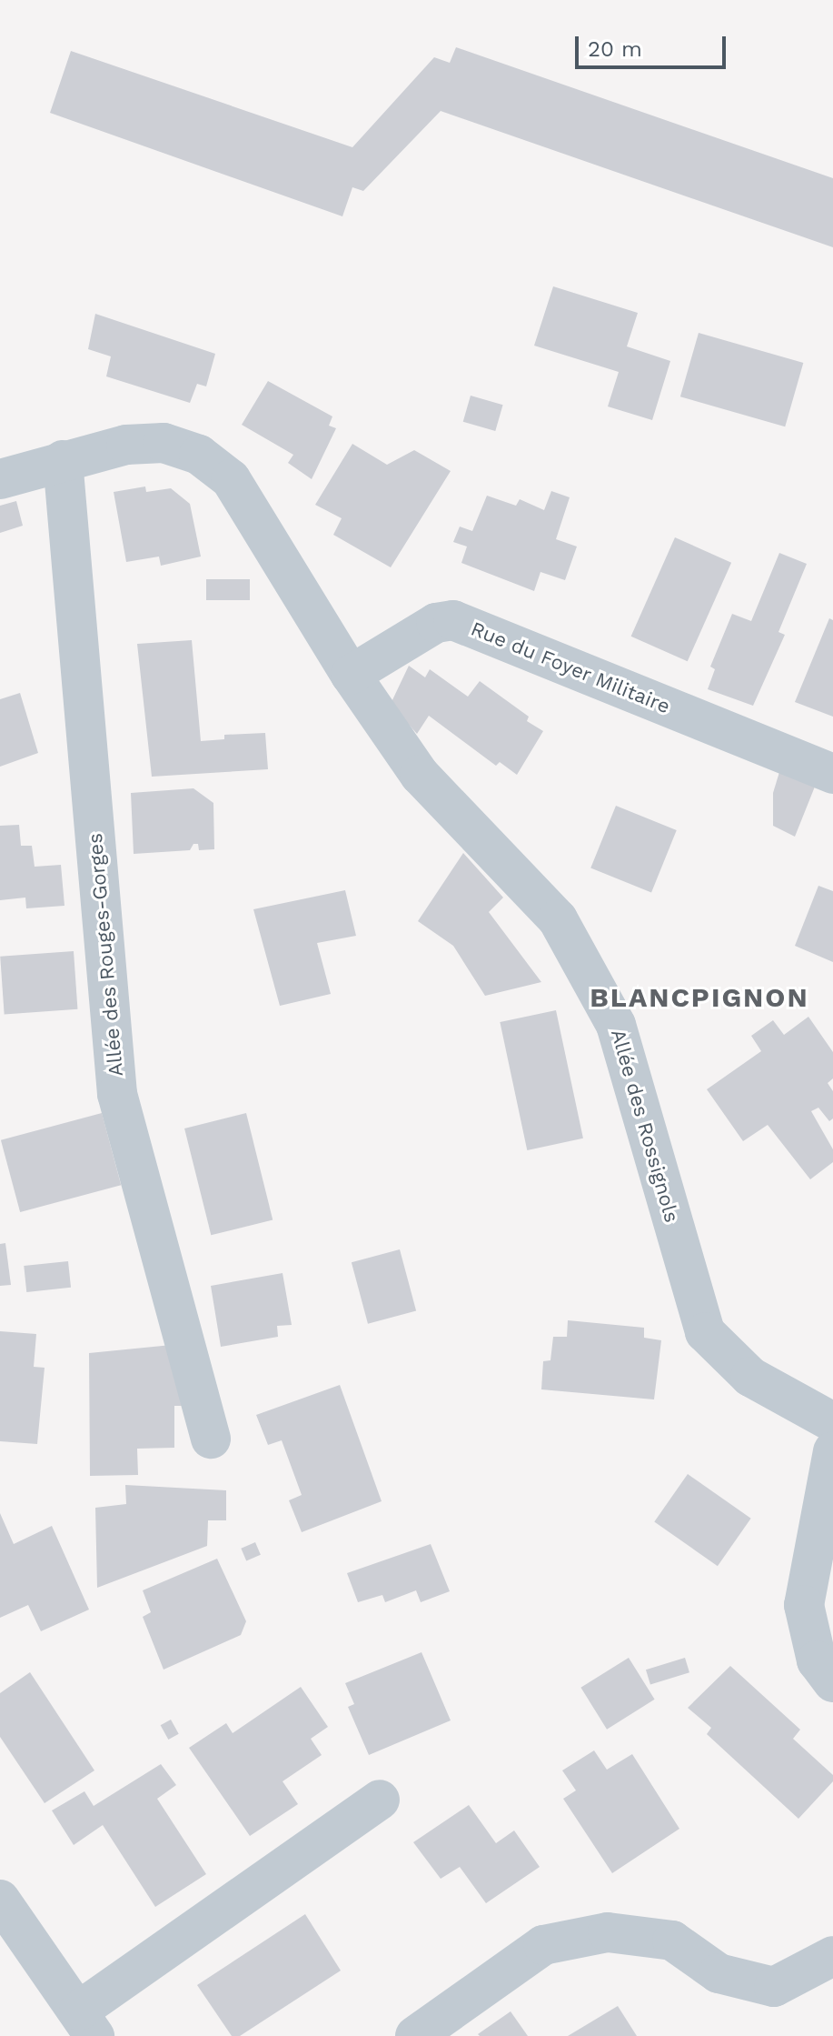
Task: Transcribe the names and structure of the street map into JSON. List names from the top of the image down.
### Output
{
  "streets": {
    "street": ["Rue du Foyer Militaire", "Allée des Rouges-Gorges", "Allée des Rossignols"]
  },
  "crossings": [
    ["Rue du Foyer Militaire", "Allée des Rossignols"]
  ],
  "districts": ["BLANCPIGNON"],
  "scale_bar": "20 m"
}
